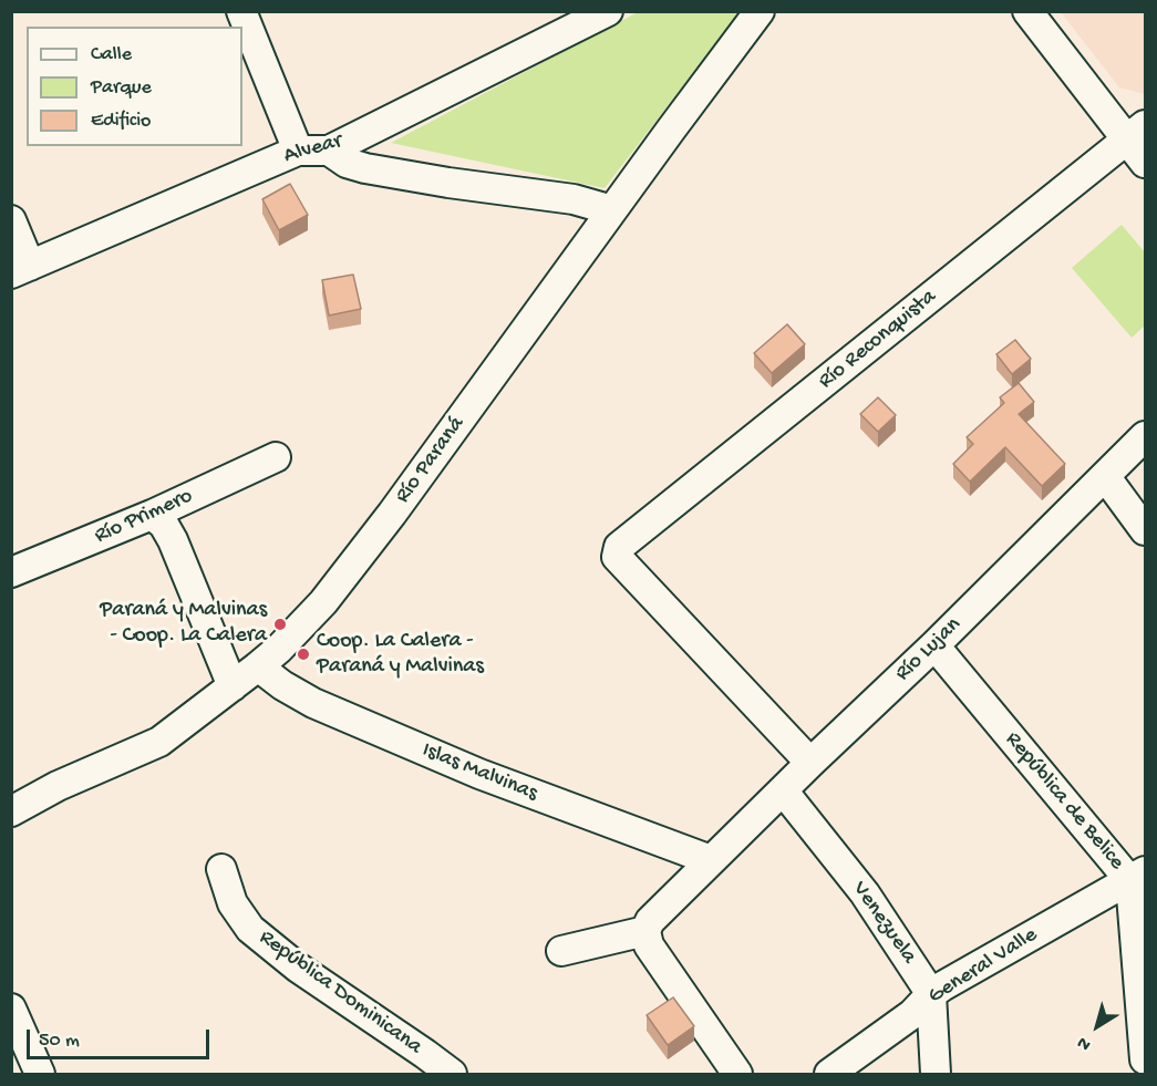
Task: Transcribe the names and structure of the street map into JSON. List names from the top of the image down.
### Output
{
  "streets": {
    "street": [
      "Alvear",
      "Río Reconquista",
      "Río Paraná",
      "Río Primero",
      "Río Lujan",
      "Islas Malvinas",
      "República de Belice",
      "Venezuela",
      "General Valle",
      "República Dominicana"
    ]
  },
  "crossings": [
    ["Río Reconquista", "Río Lujan"],
    ["Río Paraná", "Islas Malvinas"],
    ["Río Lujan", "Islas Malvinas"],
    ["Río Lujan", "República de Belice"],
    ["Río Lujan", "Venezuela"],
    ["República de Belice", "General Valle"],
    ["Venezuela", "General Valle"]
  ],
  "places": ["Paraná y Malvinas - Coop. La Calera", "Coop. La Calera - Paraná y Malvinas"],
  "legend": ["Calle", "Parque", "Edificio"],
  "scale_bar": "50 m",
  "north": "bottom left"
}
